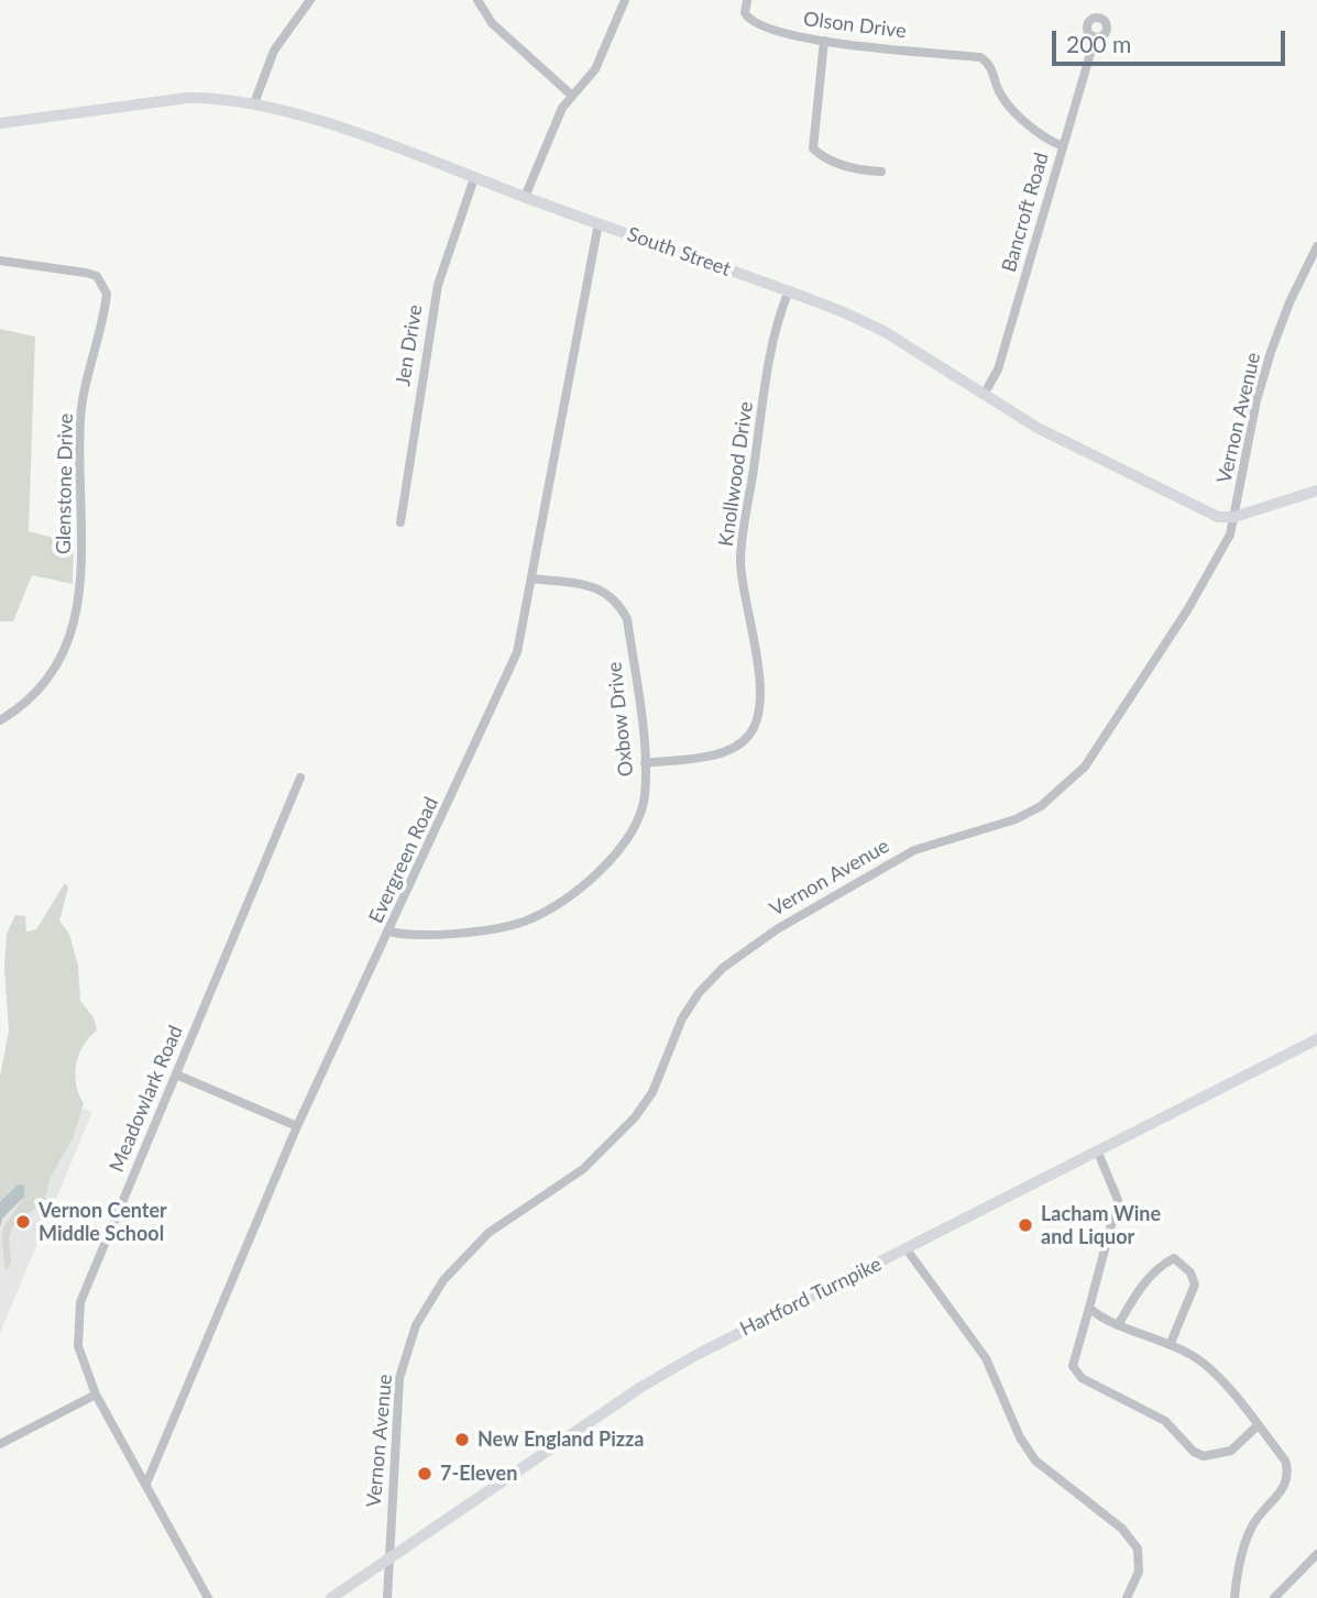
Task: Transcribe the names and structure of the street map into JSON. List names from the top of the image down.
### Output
{
  "streets": {
    "street": [
      "Olson Drive",
      "Bancroft Road",
      "South Street",
      "Jen Drive",
      "Vernon Avenue",
      "Knollwood Drive",
      "Glenstone Drive",
      "Oxbow Drive",
      "Evergreen Road",
      "Meadowlark Road",
      "Hartford Turnpike"
    ]
  },
  "crossings": [
    ["Olson Drive", "Bancroft Road"],
    ["Bancroft Road", "South Street"],
    ["South Street", "Jen Drive"],
    ["South Street", "Vernon Avenue"],
    ["South Street", "Knollwood Drive"],
    ["South Street", "Evergreen Road"],
    ["Vernon Avenue", "Hartford Turnpike"],
    ["Knollwood Drive", "Oxbow Drive"],
    ["Oxbow Drive", "Evergreen Road"],
    ["Evergreen Road", "Meadowlark Road"]
  ],
  "places": [
    "Vernon Center Middle School",
    "Lacham Wine and Liquor",
    "New England Pizza",
    "7-Eleven"
  ],
  "scale_bar": "200 m"
}
